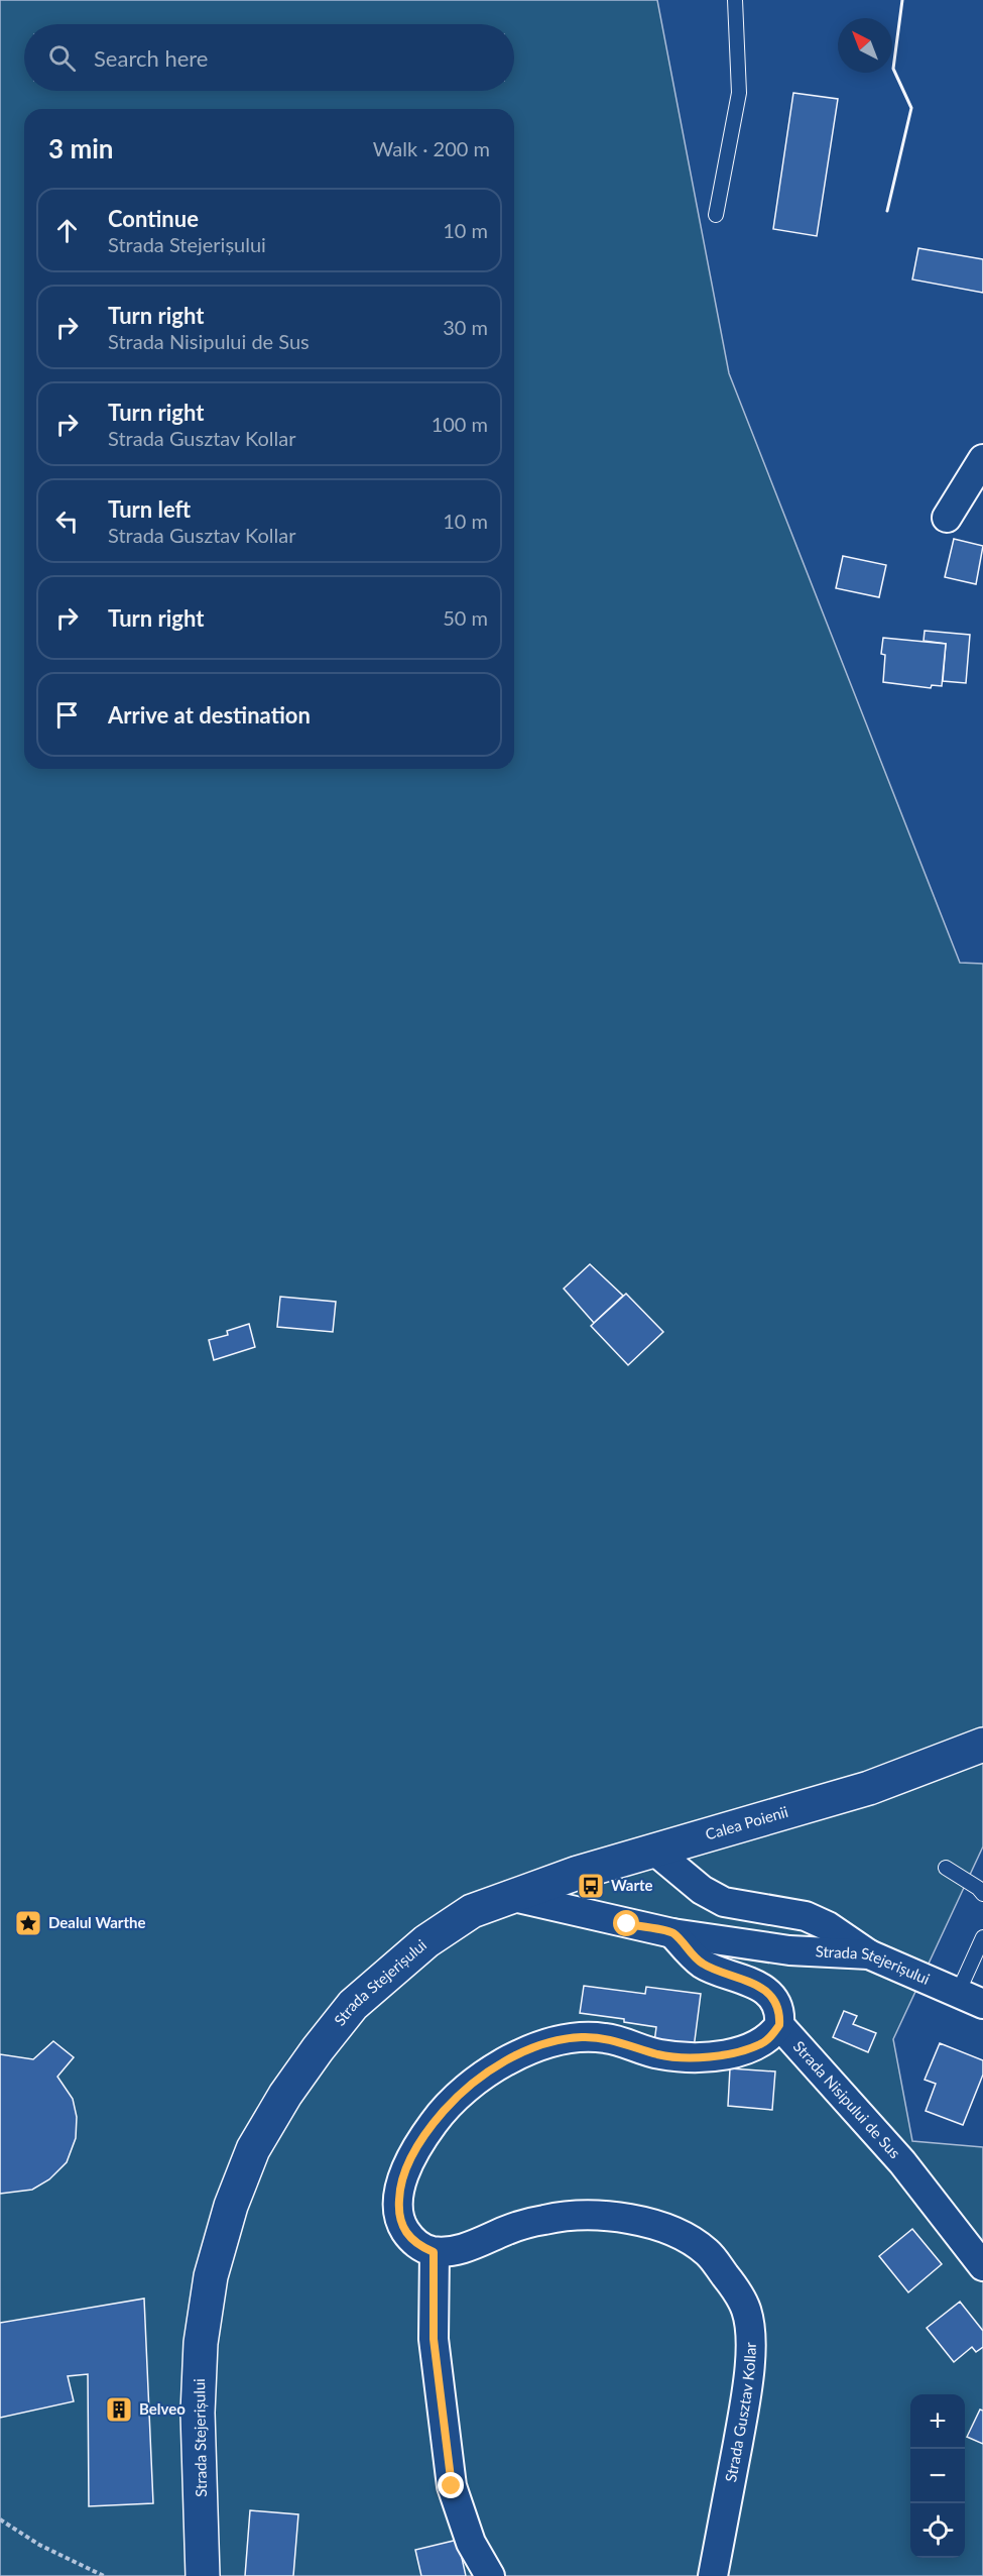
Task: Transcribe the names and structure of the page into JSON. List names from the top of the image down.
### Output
{
  "streets": {
    "main road": ["Calea Poienii", "Strada Stejerișului"],
    "street": ["Strada Nisipului de Sus", "Strada Gusztav Kollar"]
  },
  "crossings": [
    ["Calea Poienii", "Strada Stejerișului"],
    ["Strada Stejerișului", "Strada Nisipului de Sus"]
  ],
  "places": {
    "bus stop": ["Warte"],
    "place": ["Dealul Warthe"],
    "building": ["Belveo"]
  },
  "north": "top left",
  "page": {
    "search": "Search here",
    "heading": ["3 min", "Walk · 200 m"],
    "list": [
      ["Continue", "Strada Stejerișului", "10 m"],
      ["Turn right", "Strada Nisipului de Sus", "30 m"],
      ["Turn right", "Strada Gusztav Kollar", "100 m"],
      ["Turn left", "Strada Gusztav Kollar", "10 m"],
      ["Turn right", "50 m"],
      "Arrive at destination"
    ],
    "map_buttons": ["+", "−"]
  }
}
